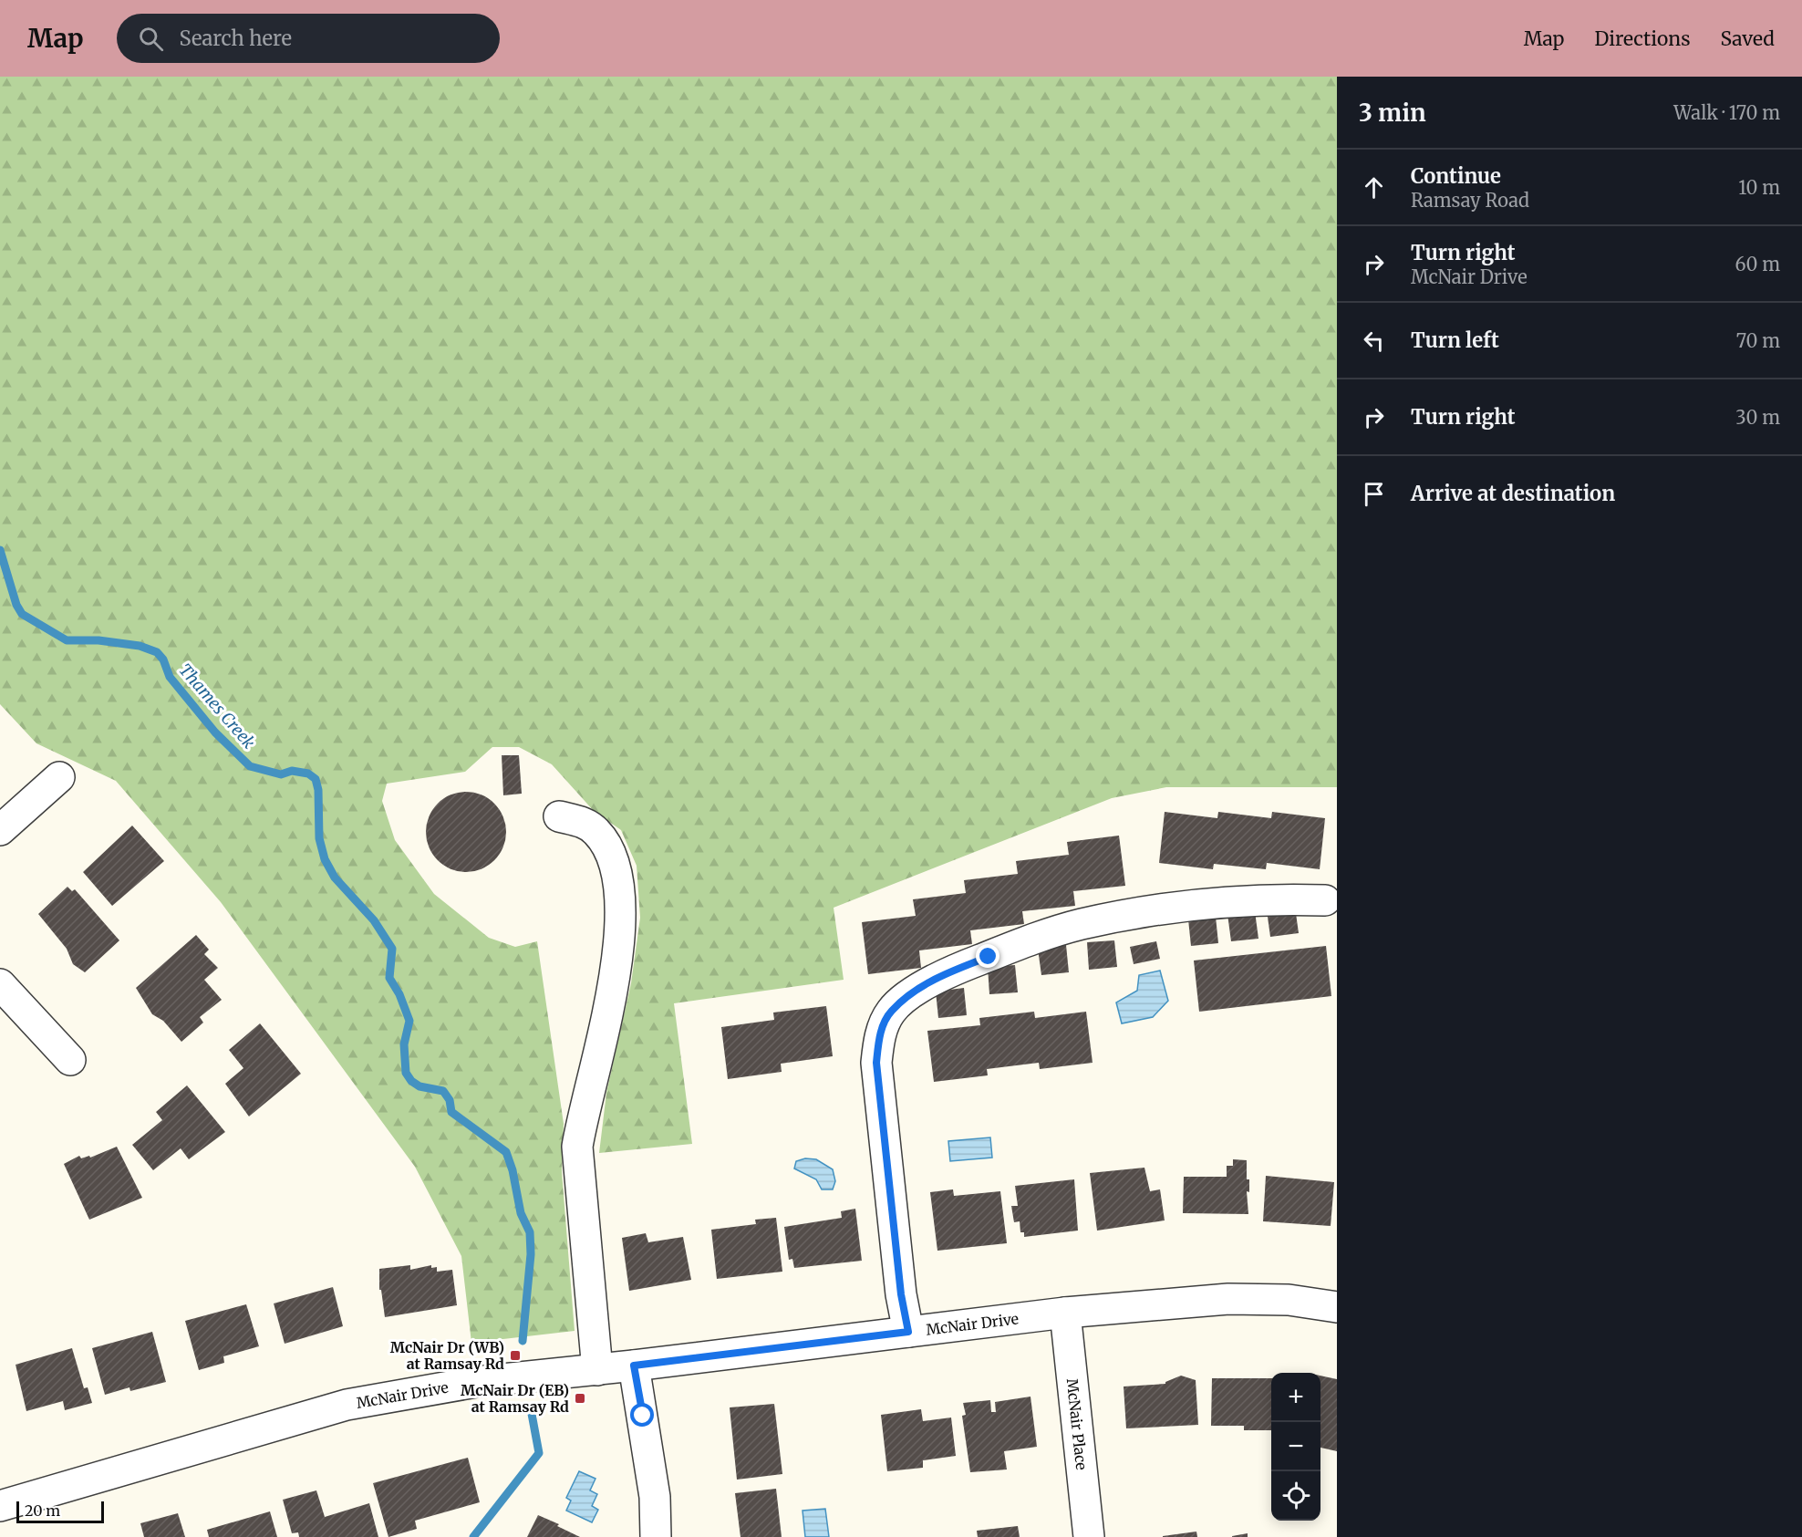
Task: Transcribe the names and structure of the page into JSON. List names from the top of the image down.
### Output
{
  "streets": {
    "street": ["McNair Drive", "McNair Place"]
  },
  "crossings": [
    ["McNair Drive", "McNair Place"]
  ],
  "water": ["Thames Creek"],
  "places": {
    "transit": ["McNair Dr (WB) at Ramsay Rd", "McNair Dr (EB) at Ramsay Rd"]
  },
  "scale_bar": "20 m",
  "page": {
    "header": "Map",
    "search": "Search here",
    "nav": ["Map", "Directions", "Saved"],
    "heading": ["3 min", "Walk · 170 m"],
    "list": [
      ["Continue", "Ramsay Road", "10 m"],
      ["Turn right", "McNair Drive", "60 m"],
      ["Turn left", "70 m"],
      ["Turn right", "30 m"],
      "Arrive at destination"
    ],
    "map_buttons": ["+", "−"],
    "scale": "20 m"
  }
}
